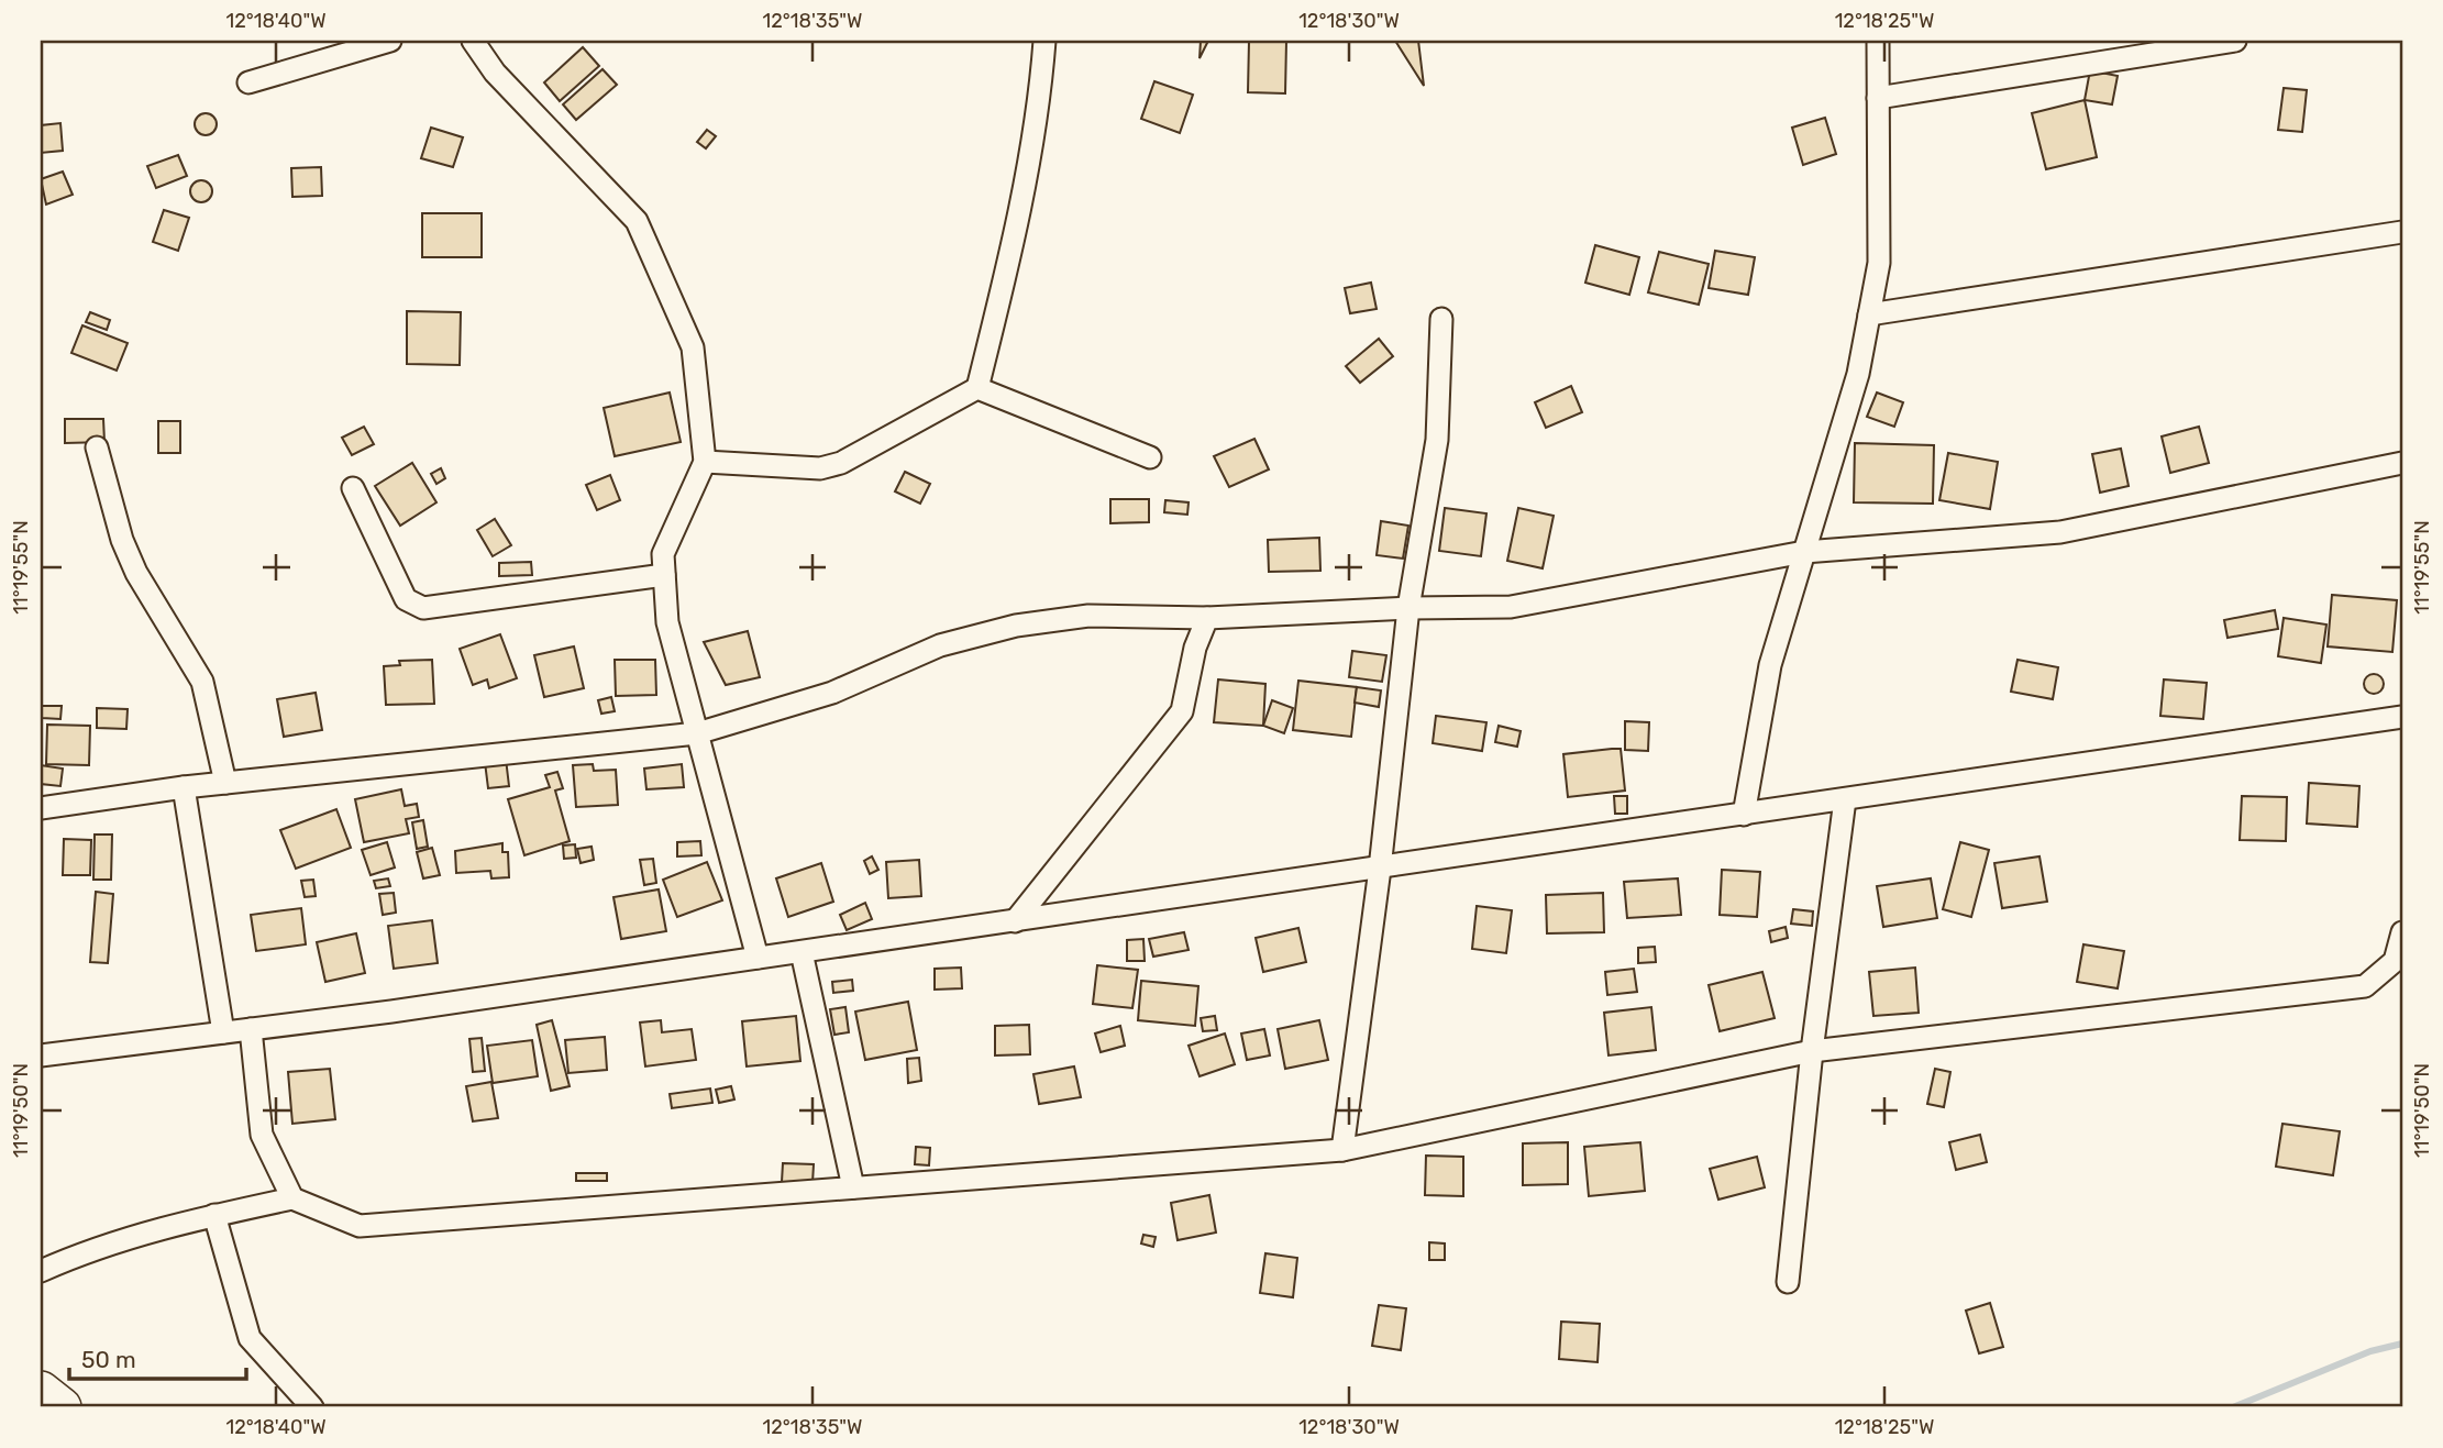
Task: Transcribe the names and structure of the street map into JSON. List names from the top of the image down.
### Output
{
  "scale_bar": "50 m",
  "coordinates": [
    "12°18'40\"W",
    "12°18'35\"W",
    "12°18'30\"W",
    "12°18'25\"W",
    "11°19'55\"N",
    "11°19'50\"N"
  ]
}
